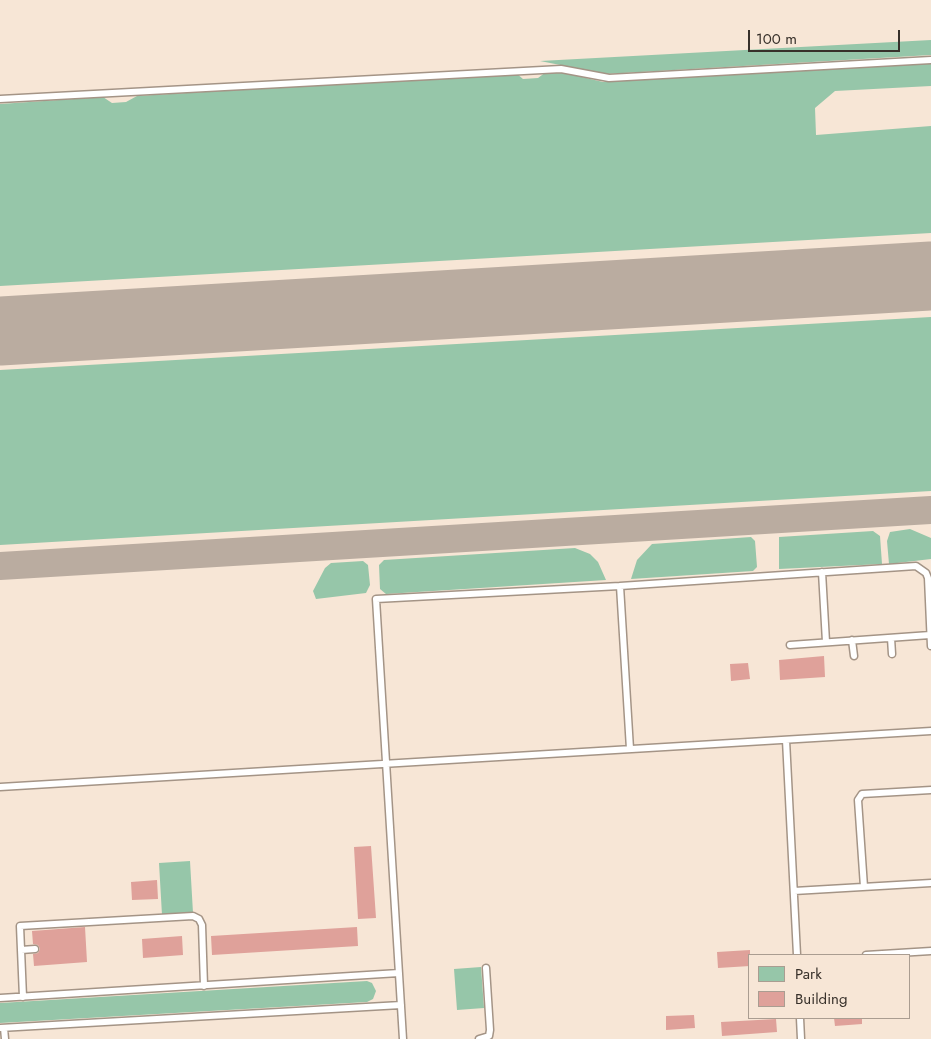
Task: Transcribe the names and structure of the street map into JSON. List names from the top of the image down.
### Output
{
  "legend": ["Park", "Building"],
  "scale_bar": "100 m"
}
